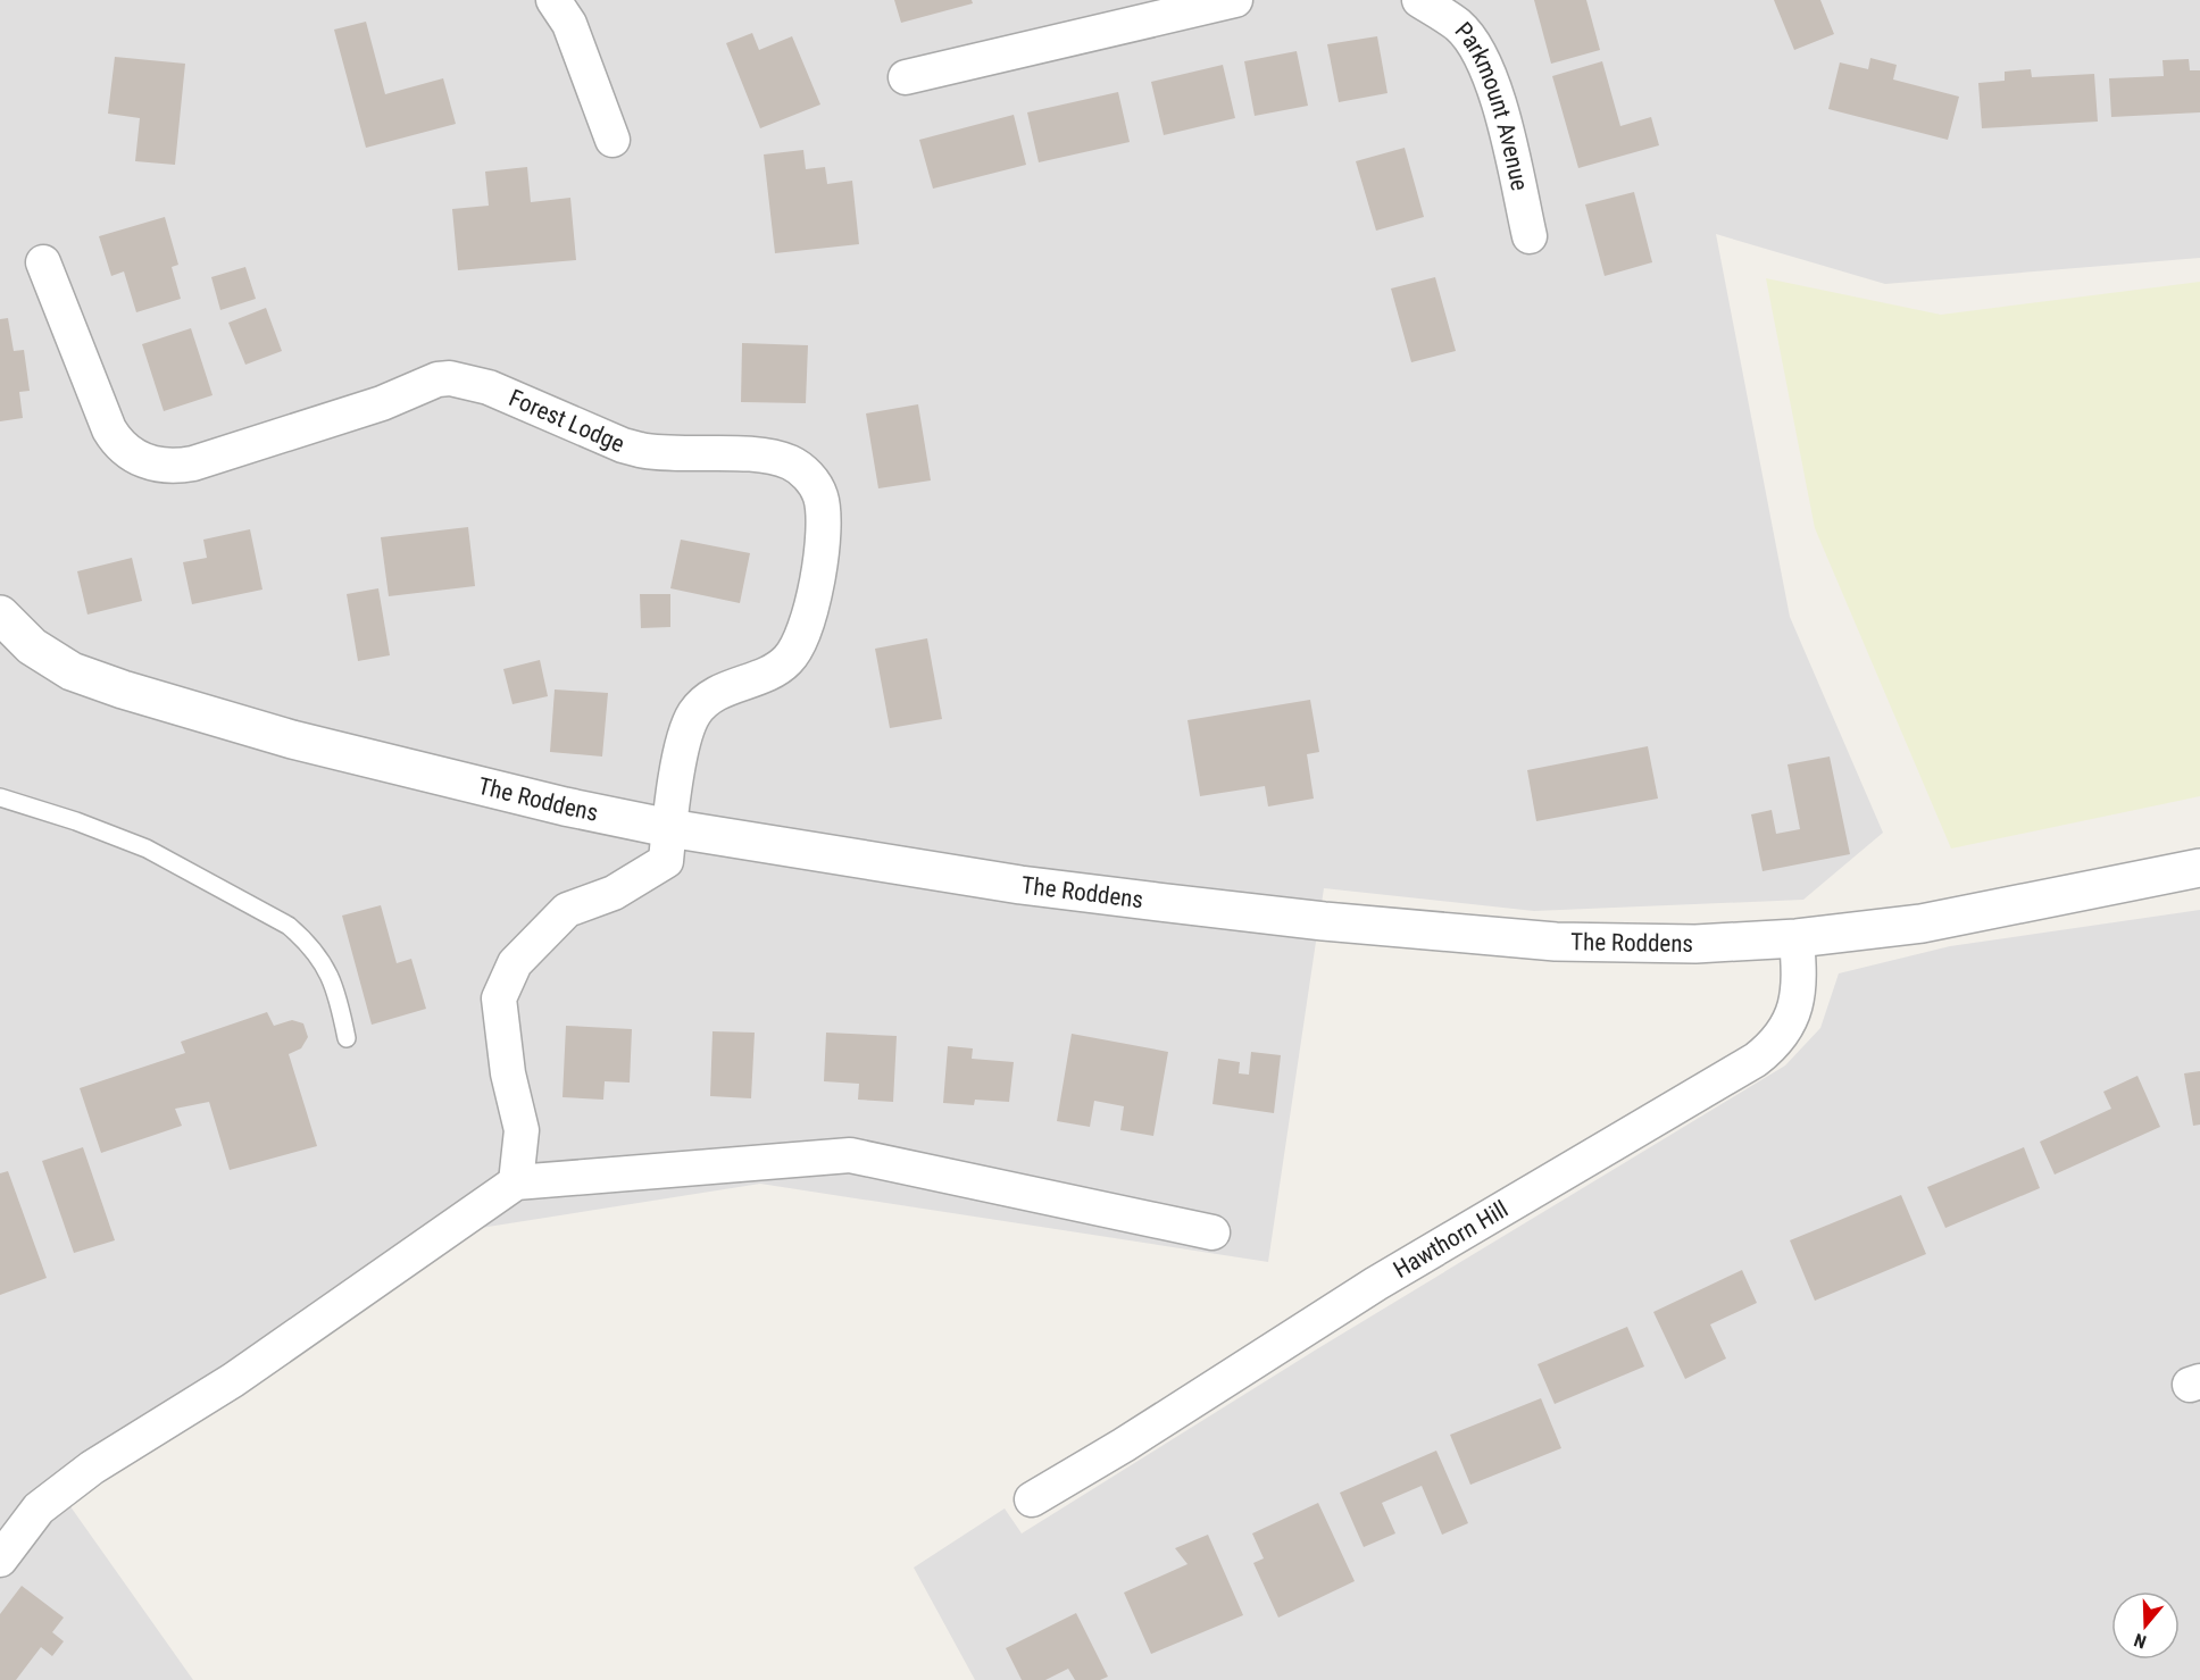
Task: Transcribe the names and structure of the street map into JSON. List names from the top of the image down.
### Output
{
  "streets": {
    "street": [
      "Parkmount Avenue",
      "Forest Lodge",
      "The Roddens",
      "Hawthorn Hill"
    ]
  },
  "crossings": [
    ["Forest Lodge", "The Roddens"],
    ["The Roddens", "Hawthorn Hill"]
  ],
  "north": "bottom"
}
